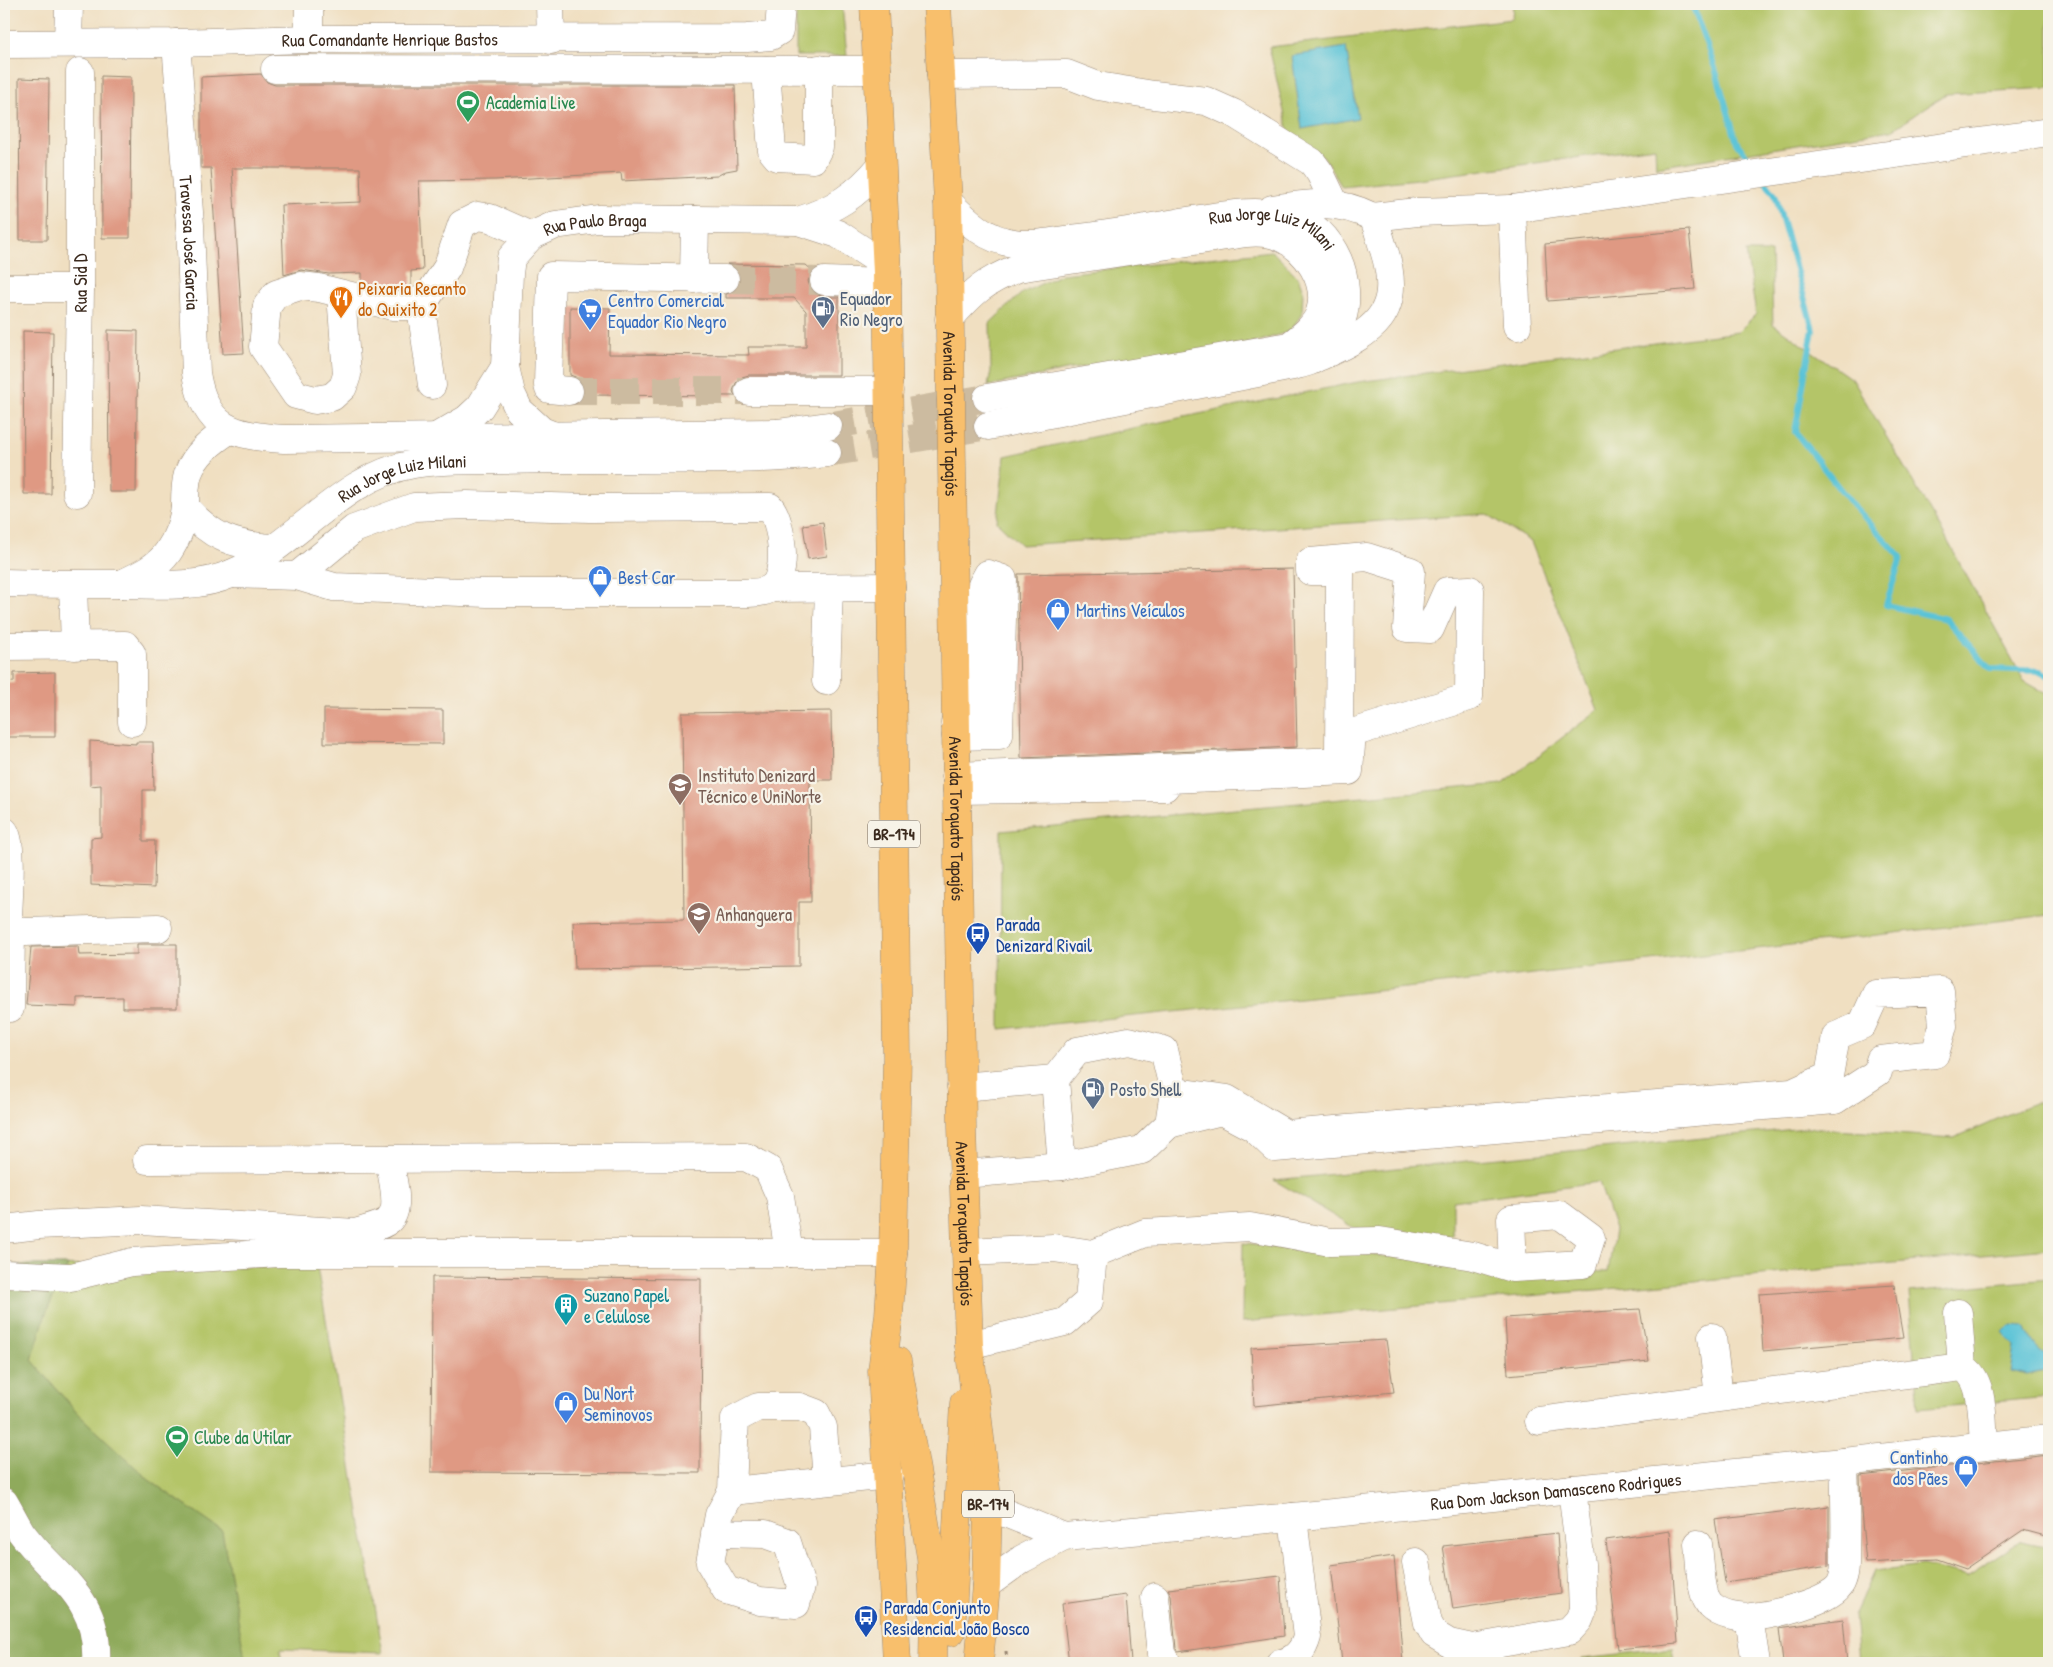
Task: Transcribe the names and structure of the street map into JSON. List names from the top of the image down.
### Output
{
  "streets": {
    "highway": ["Avenida Torquato Tapajós", "BR-174"],
    "street": [
      "Rua Comandante Henrique Bastos",
      "Rua Paulo Braga",
      "Rua Jorge Luiz Milani",
      "Travessa José Garcia",
      "Rua Sid D",
      "Rua Dom Jackson Damasceno Rodrigues"
    ]
  },
  "crossings": [
    ["Rua Comandante Henrique Bastos", "Travessa José Garcia"],
    ["Rua Paulo Braga", "Rua Jorge Luiz Milani"],
    ["Rua Paulo Braga", "BR-174"],
    ["Rua Jorge Luiz Milani", "Travessa José Garcia"],
    ["Rua Jorge Luiz Milani", "Avenida Torquato Tapajós"],
    ["Avenida Torquato Tapajós", "Rua Dom Jackson Damasceno Rodrigues"]
  ],
  "places": {
    "sports": ["Academia Live", "Clube da Utilar"],
    "restaurant": ["Peixaria Recanto do Quixito 2"],
    "fuel station": ["Equador Rio Negro", "Posto Shell"],
    "supermarket": ["Centro Comercial Equador Rio Negro"],
    "shop": [
      "Best Car",
      "Martins Veículos",
      "Du Nort Seminovos",
      "Cantinho dos Pães"
    ],
    "school or university": ["Instituto Denizard Técnico e UniNorte", "Anhanguera"],
    "bus stop": ["Parada Denizard Rivail", "Parada Conjunto Residencial João Bosco"],
    "building": ["Suzano Papel e Celulose"]
  }
}
